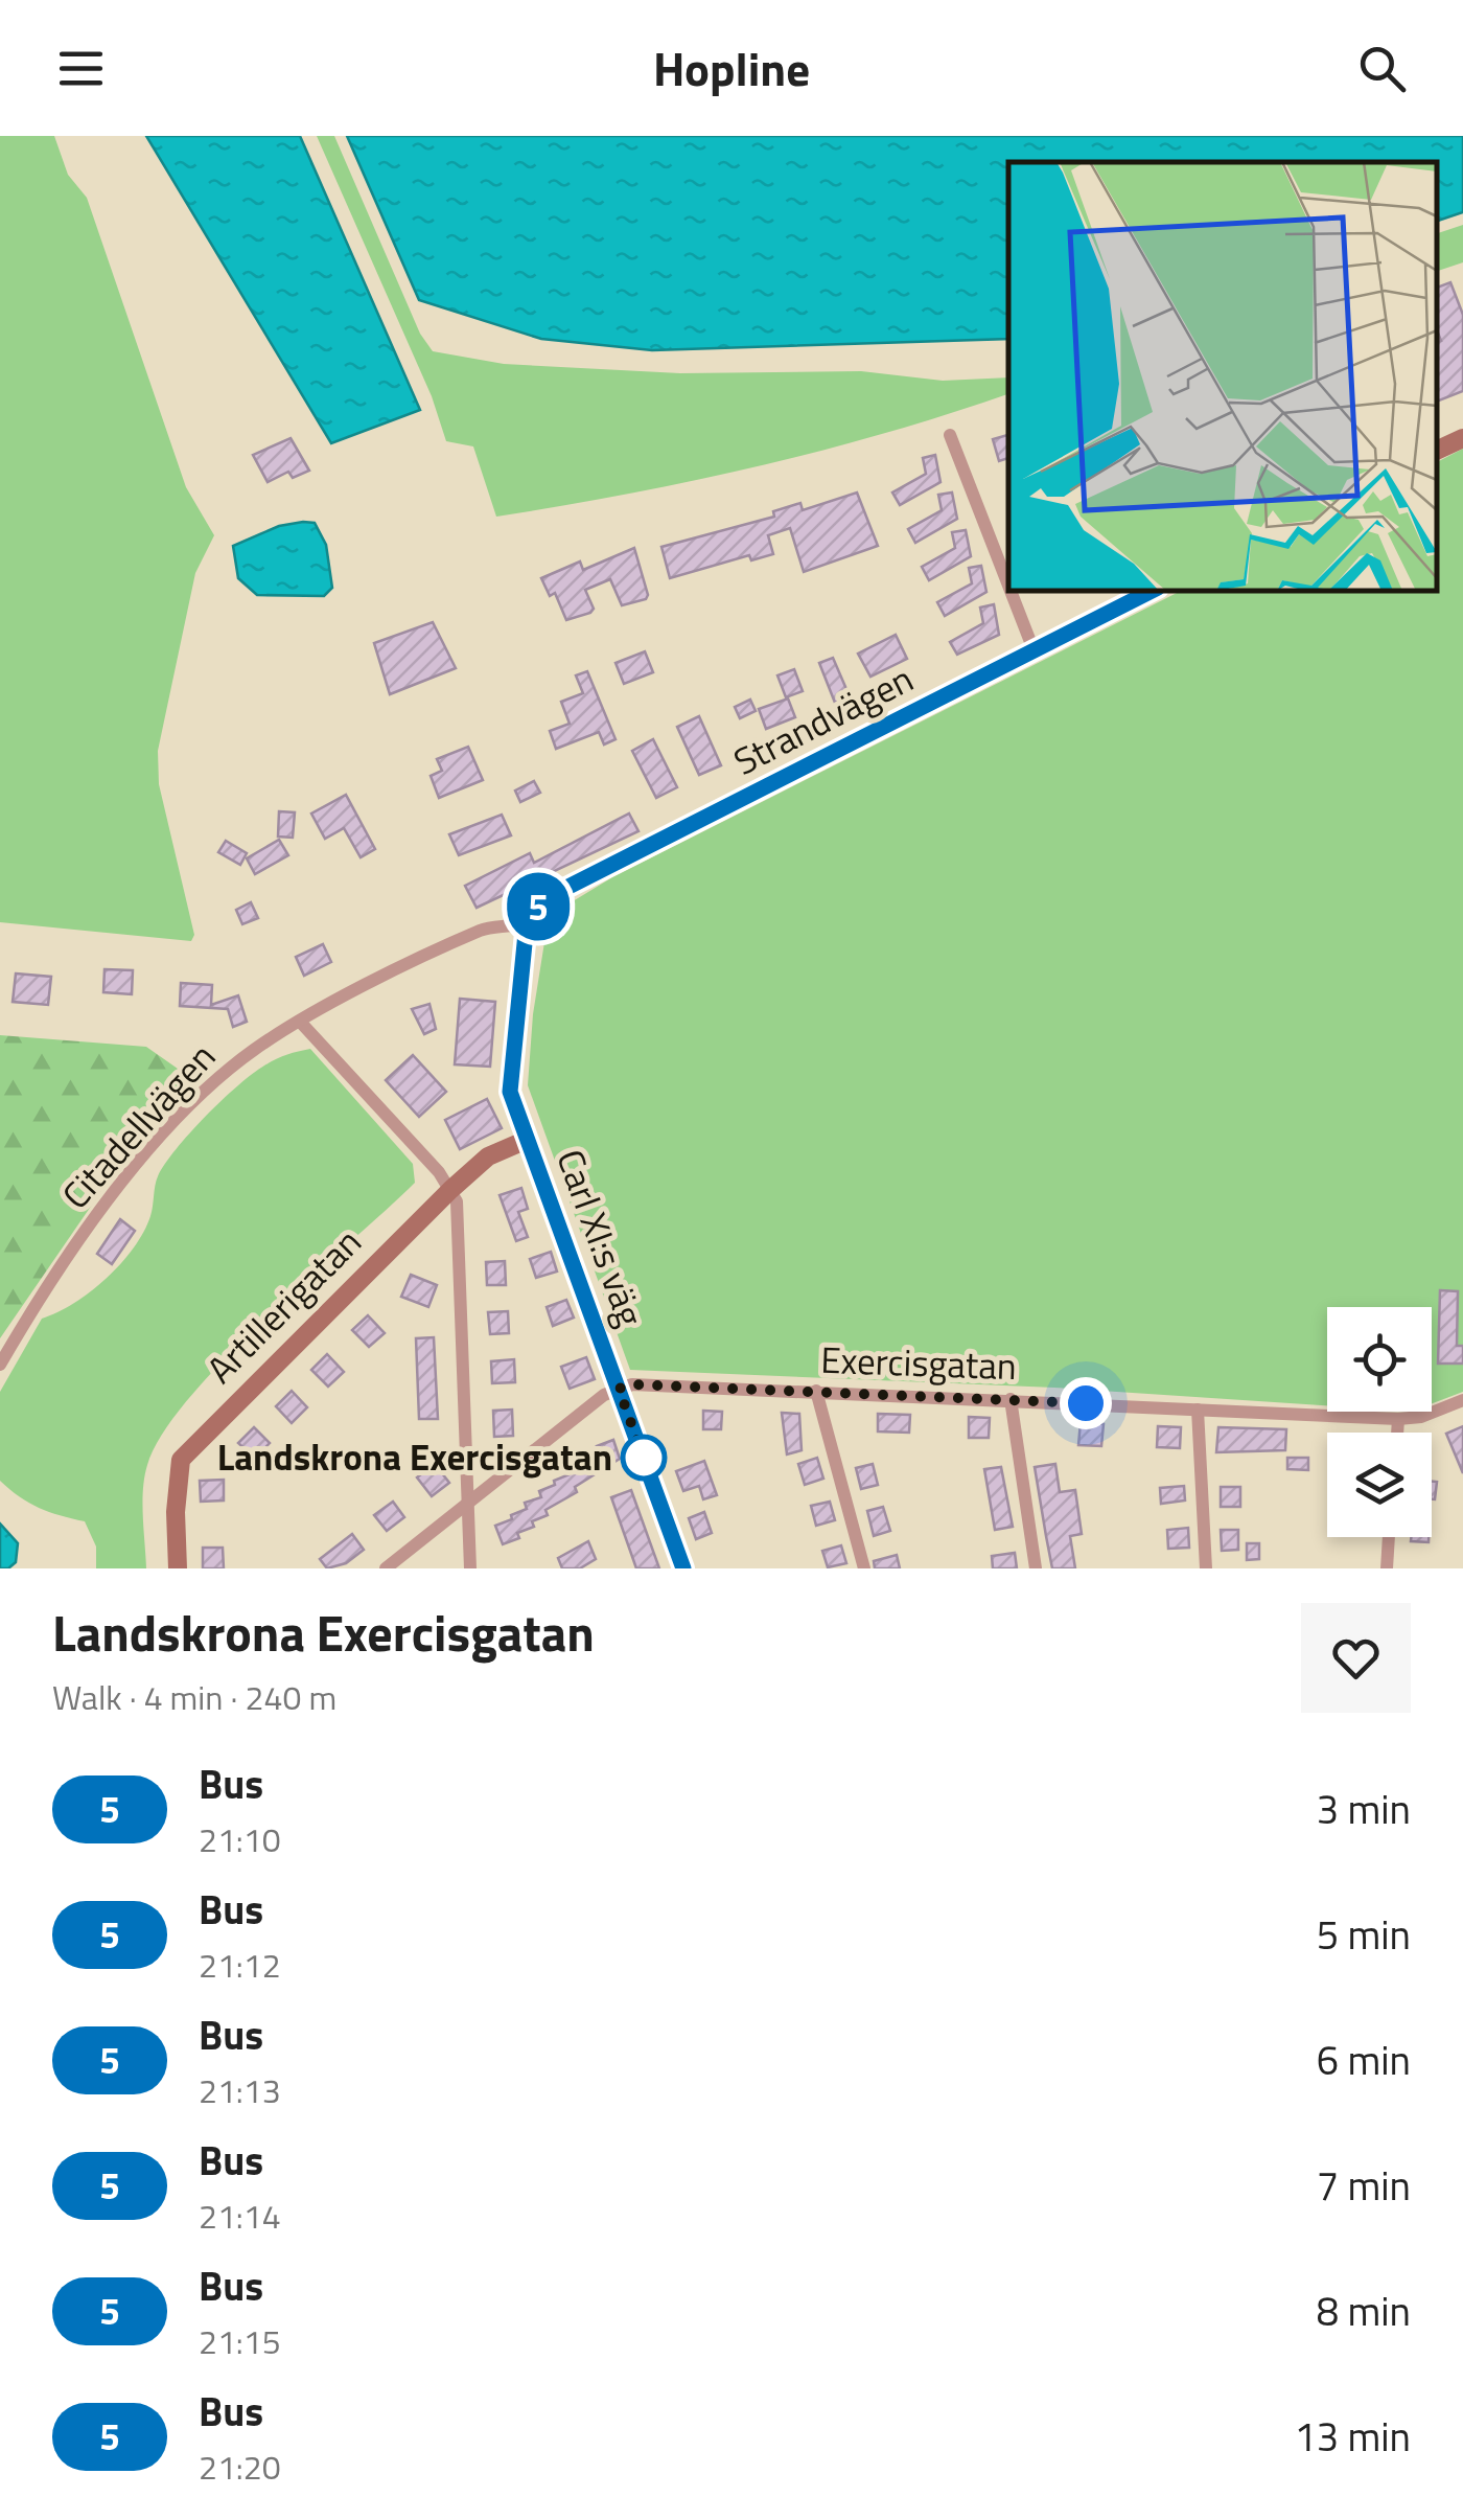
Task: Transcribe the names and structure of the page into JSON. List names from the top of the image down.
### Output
{
  "streets": {
    "street": [
      "Strandvägen",
      "Citadellvägen",
      "Carl XI:s väg",
      "Artillerigatan",
      "Exercisgatan"
    ]
  },
  "crossings": [
    ["Strandvägen", "Citadellvägen"],
    ["Strandvägen", "Carl XI:s väg"],
    ["Citadellvägen", "Carl XI:s väg"],
    ["Carl XI:s väg", "Artillerigatan"],
    ["Carl XI:s väg", "Exercisgatan"]
  ],
  "places": ["Landskrona Exercisgatan"],
  "lines": ["bus line 5"],
  "page": {
    "header": "Hopline",
    "on_map": "5",
    "heading": ["Landskrona Exercisgatan", "Walk · 4 min · 240 m"],
    "list": [
      {
        "mark": "5",
        "name": "Bus",
        "note": "21:10",
        "value": "3 min"
      },
      {
        "mark": "5",
        "name": "Bus",
        "note": "21:12",
        "value": "5 min"
      },
      {
        "mark": "5",
        "name": "Bus",
        "note": "21:13",
        "value": "6 min"
      },
      {
        "mark": "5",
        "name": "Bus",
        "note": "21:14",
        "value": "7 min"
      },
      {
        "mark": "5",
        "name": "Bus",
        "note": "21:15",
        "value": "8 min"
      },
      {
        "mark": "5",
        "name": "Bus",
        "note": "21:20",
        "value": "13 min"
      }
    ]
  }
}
